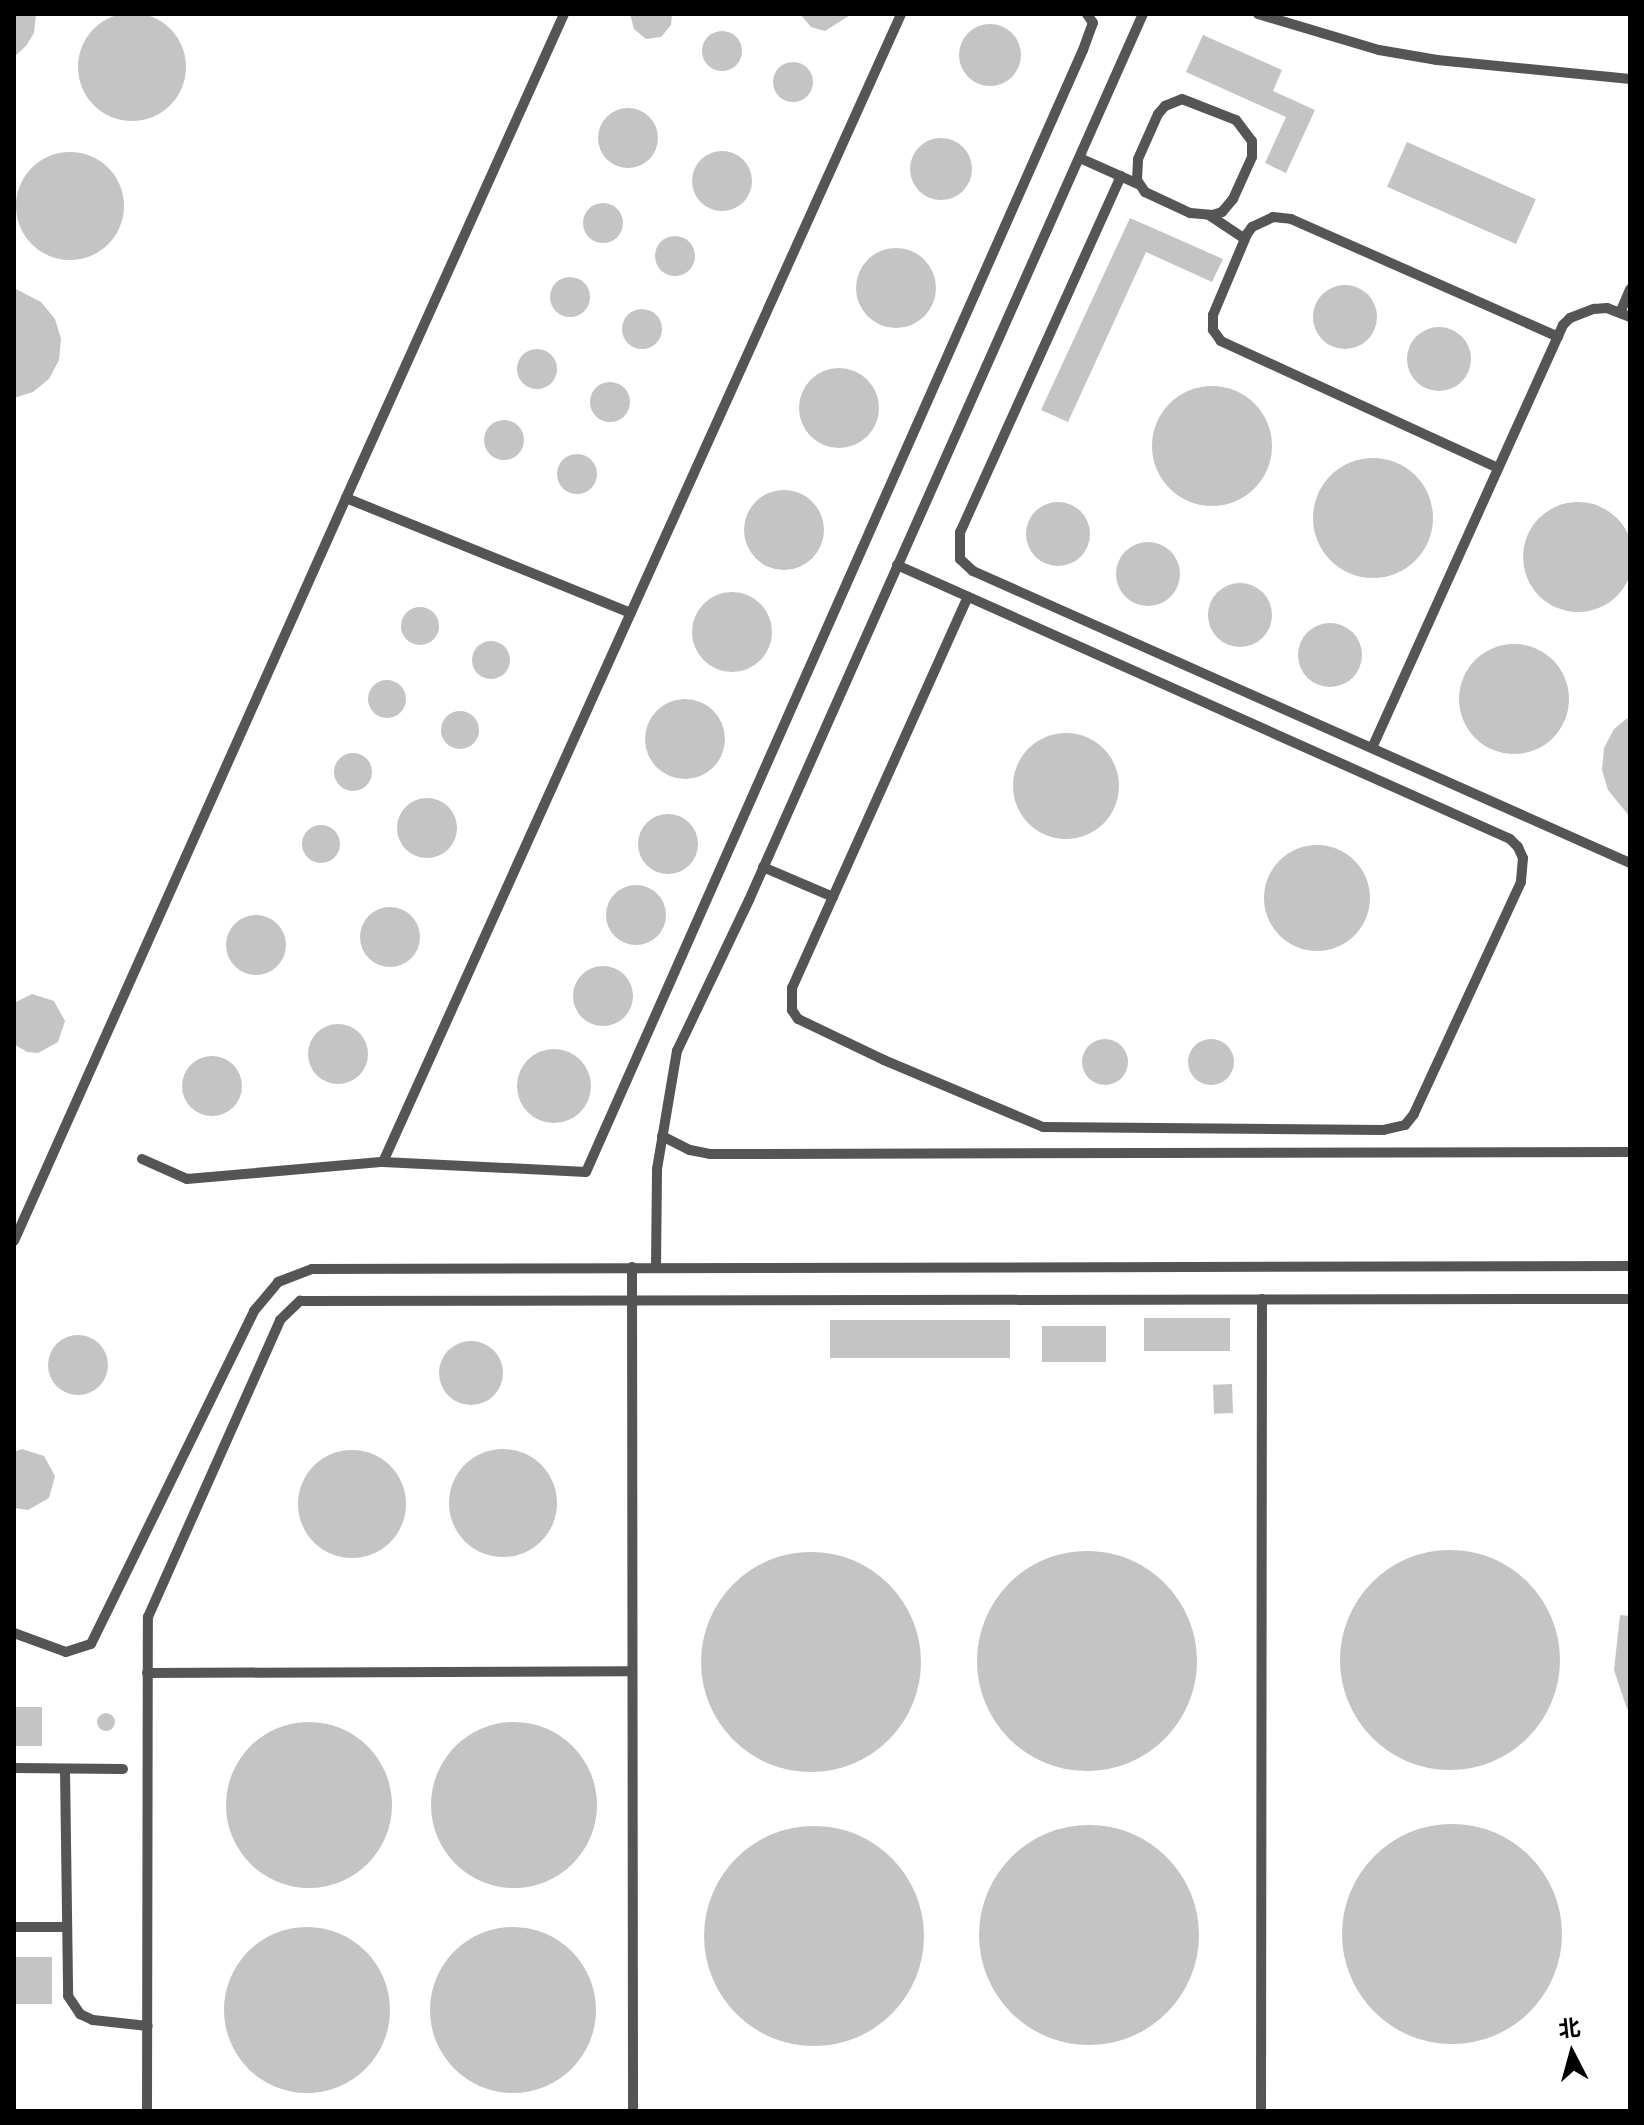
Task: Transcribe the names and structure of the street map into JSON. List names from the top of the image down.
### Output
{
  "north": "top"
}
